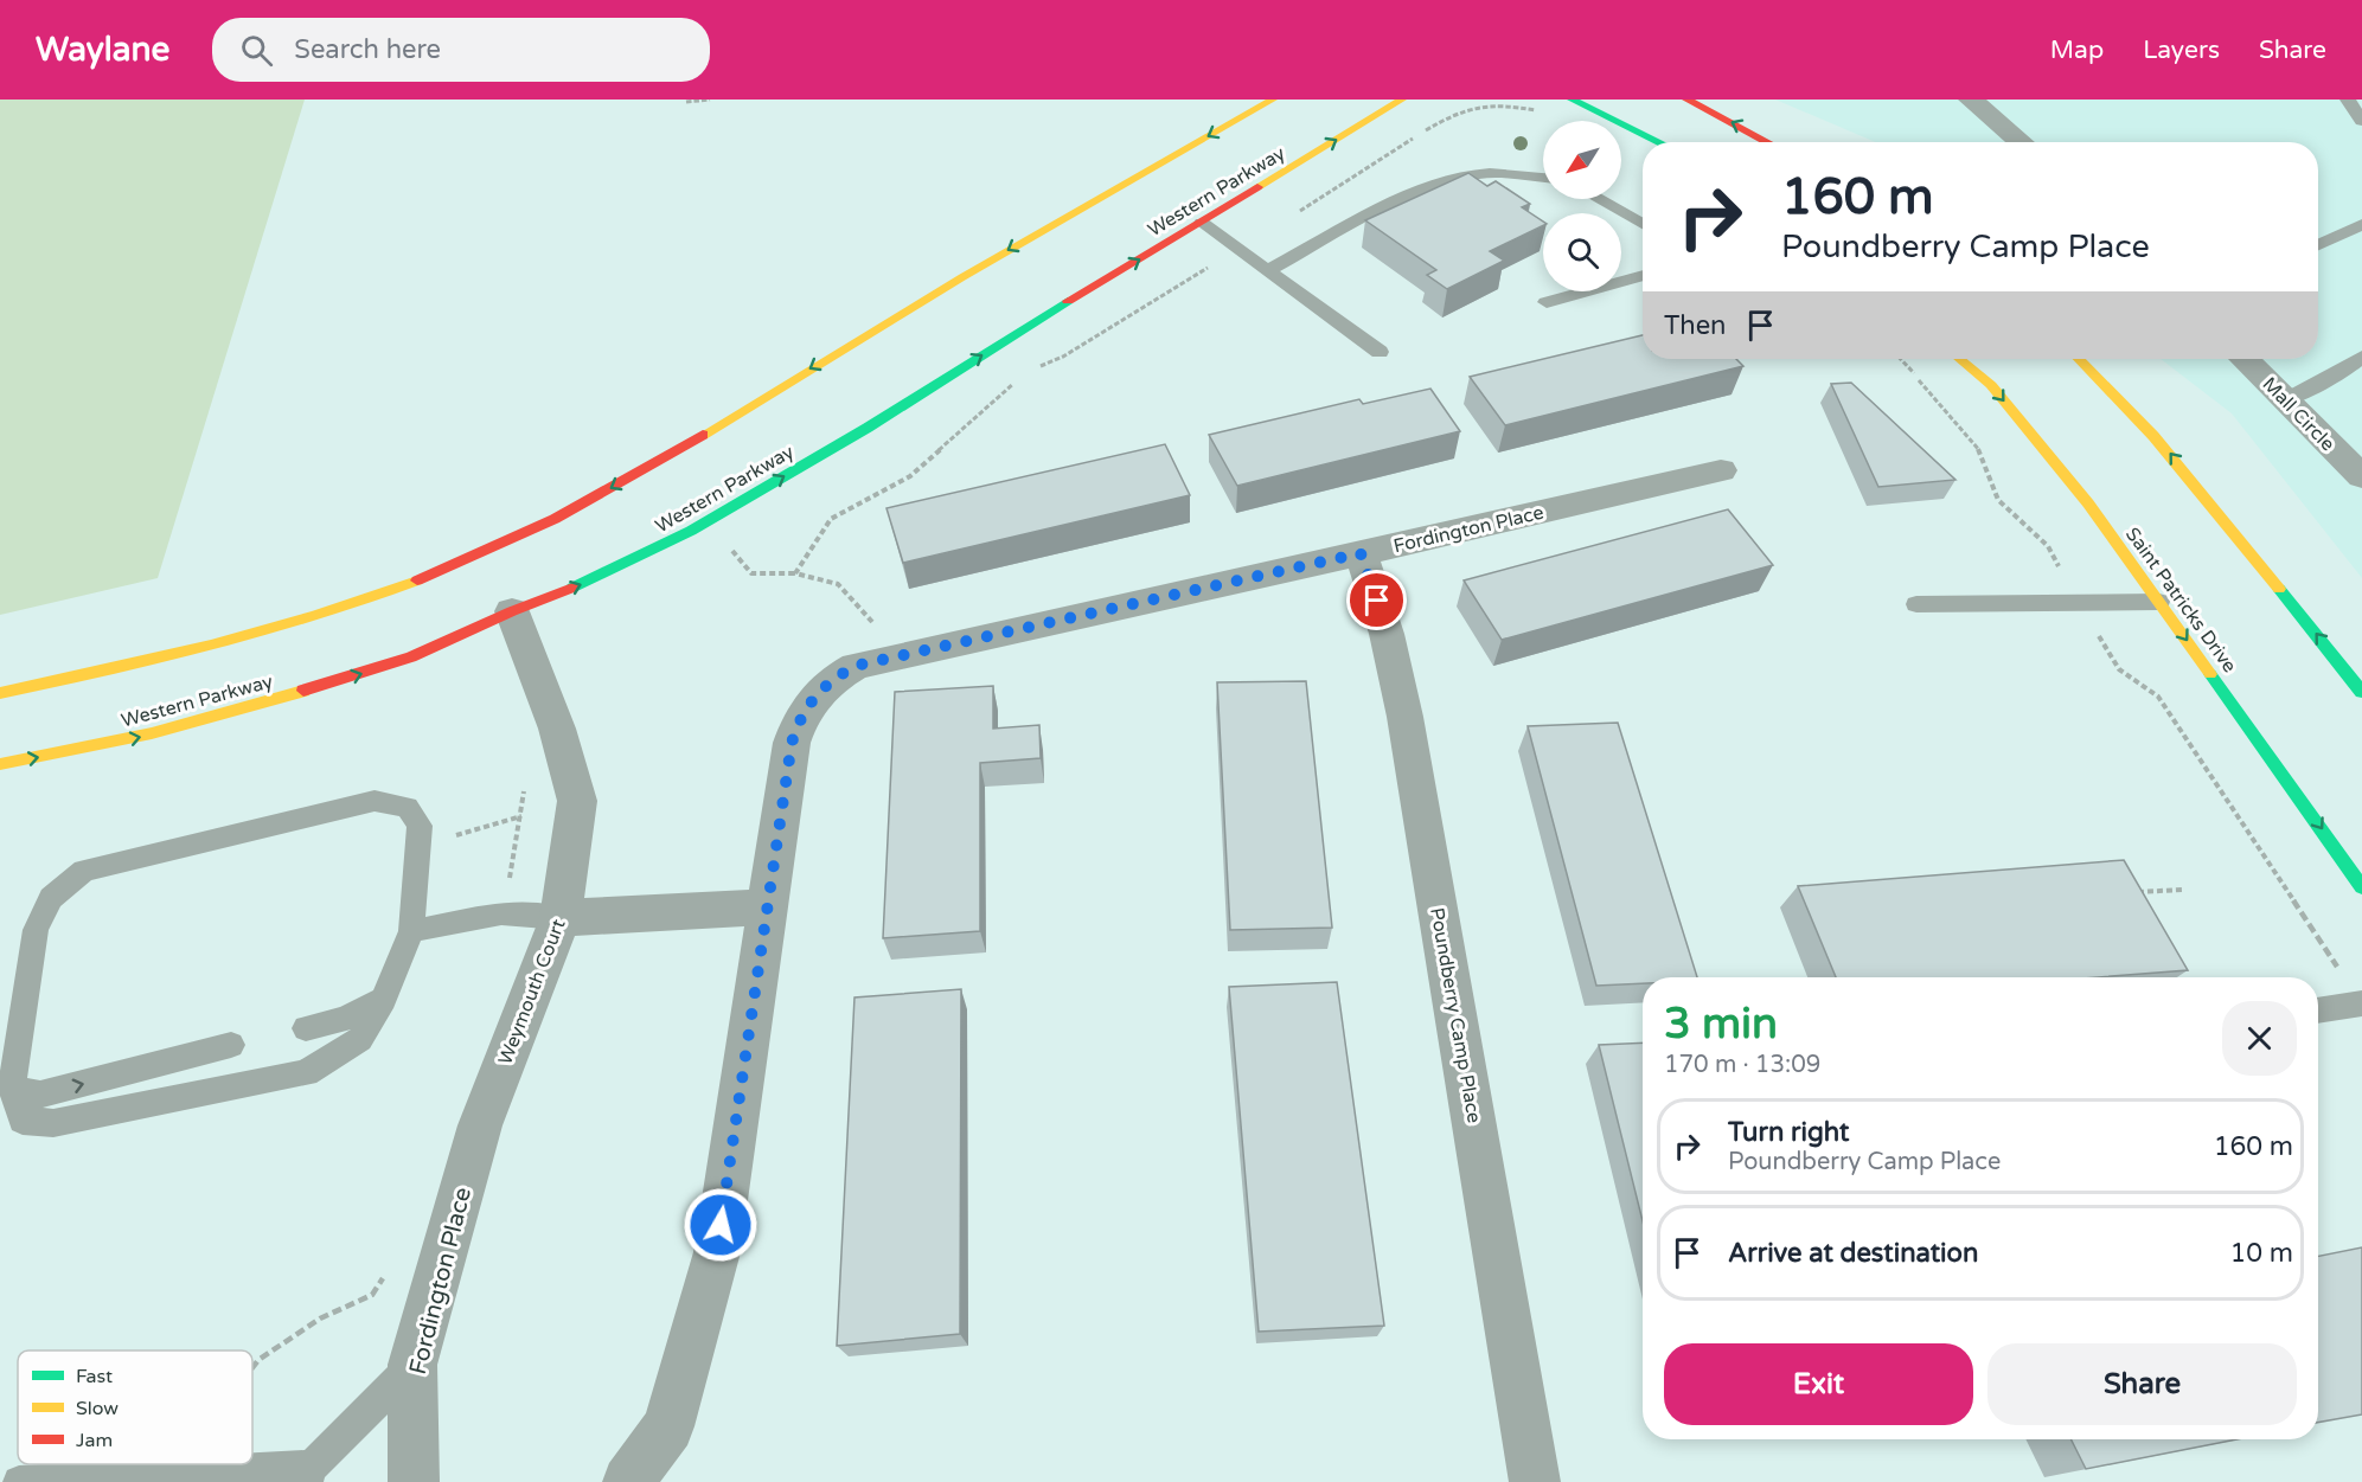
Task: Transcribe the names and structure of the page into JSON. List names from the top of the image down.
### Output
{
  "streets": {
    "main road": ["Western Parkway", "Saint Patricks Drive"],
    "street": [
      "Mall Circle",
      "Fordington Place",
      "Weymouth Court",
      "Poundberry Camp Place"
    ]
  },
  "crossings": [
    ["Western Parkway", "Weymouth Court"],
    ["Fordington Place", "Weymouth Court"],
    ["Fordington Place", "Poundberry Camp Place"]
  ],
  "legend": ["Fast", "Slow", "Jam"],
  "north": "bottom left",
  "page": {
    "header": "Waylane",
    "search": "Search here",
    "nav": ["Map", "Layers", "Share"],
    "turn": ["160 m", "Poundberry Camp Place"],
    "then": "Then",
    "heading": ["3 min", "170 m · 13:09"],
    "list": [
      {
        "name": "Turn right",
        "note": "Poundberry Camp Place",
        "value": "160 m"
      },
      {
        "name": "Arrive at destination",
        "value": "10 m"
      }
    ],
    "buttons": ["Exit", "Share"]
  }
}
